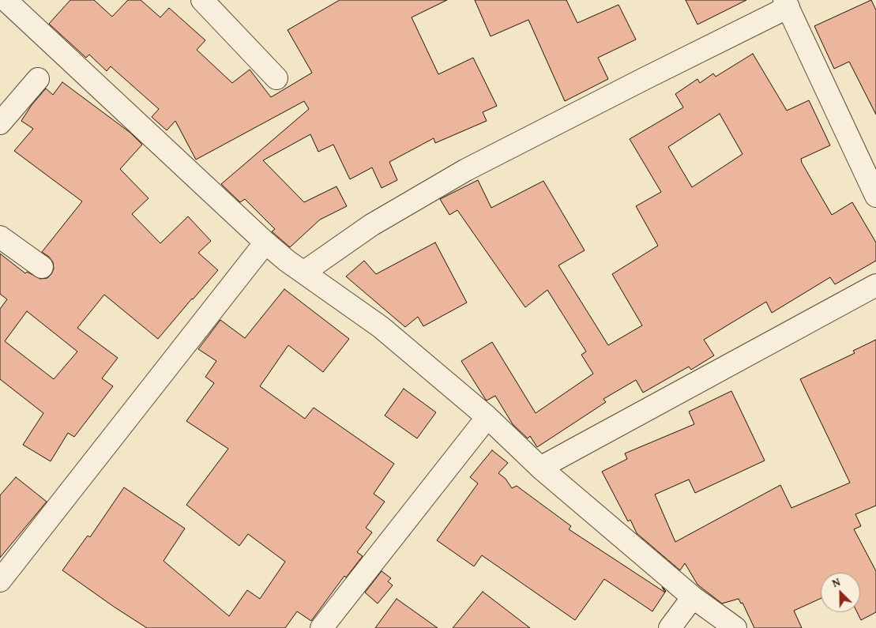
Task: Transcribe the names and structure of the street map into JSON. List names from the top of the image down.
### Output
{
  "north": "top left"
}
